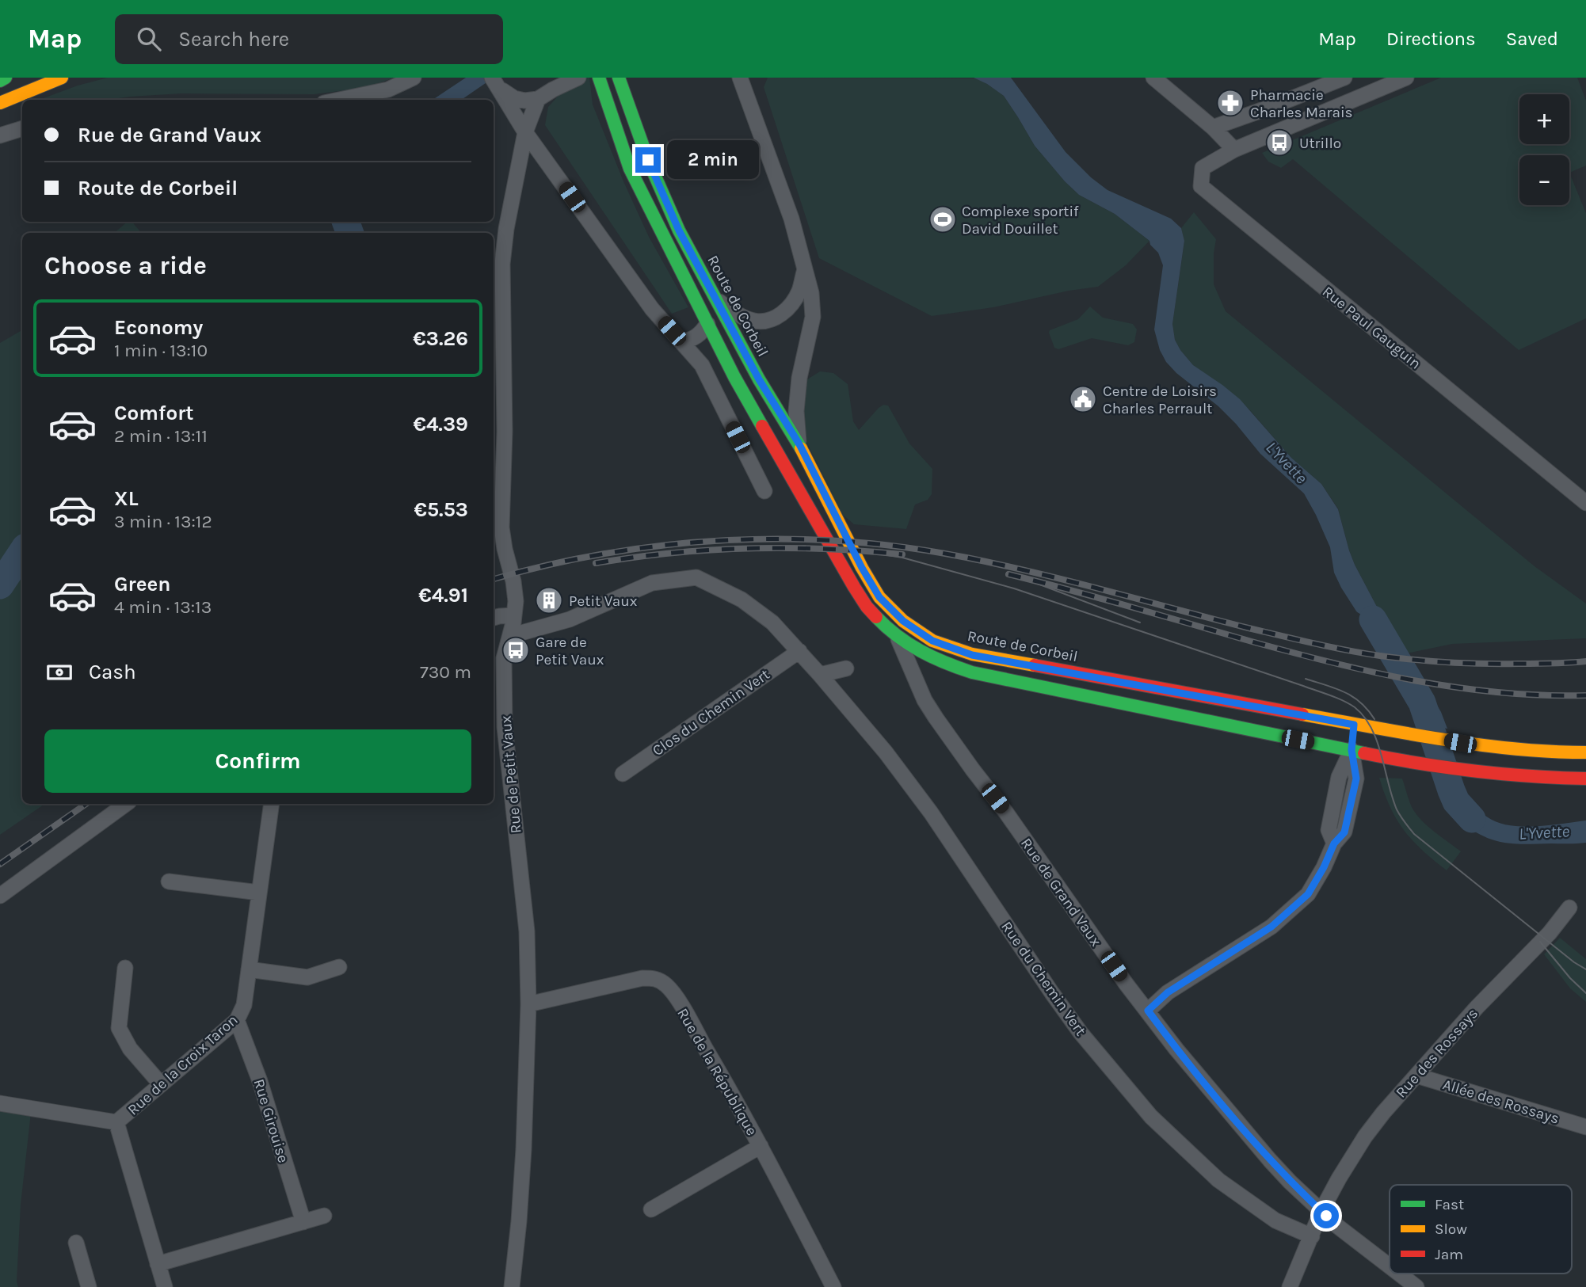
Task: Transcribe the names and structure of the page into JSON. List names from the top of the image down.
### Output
{
  "streets": {
    "main road": ["Route de Corbeil"],
    "street": [
      "Rue Paul Gauguin",
      "Clos du Chemin Vert",
      "Rue de Petit Vaux",
      "Rue de Grand Vaux",
      "Rue du Chemin Vert",
      "Rue des Rossays",
      "Rue de la Croix Taron",
      "Rue de la République",
      "Allée des Rossays",
      "Rue Girouise"
    ]
  },
  "crossings": [
    ["Route de Corbeil", "Rue de Grand Vaux"],
    ["Clos du Chemin Vert", "Rue du Chemin Vert"],
    ["Rue de Petit Vaux", "Rue du Chemin Vert"],
    ["Rue de Petit Vaux", "Rue de la République"],
    ["Rue de Grand Vaux", "Rue des Rossays"],
    ["Rue du Chemin Vert", "Rue des Rossays"],
    ["Rue des Rossays", "Allée des Rossays"],
    ["Rue de la Croix Taron", "Rue Girouise"]
  ],
  "water": ["L'Yvette"],
  "places": {
    "pharmacy": ["Pharmacie Charles Marais"],
    "bus stop": ["Utrillo", "Gare de Petit Vaux"],
    "sports": ["Complexe sportif David Douillet"],
    "public building": ["Centre de Loisirs Charles Perrault"],
    "building": ["Petit Vaux"]
  },
  "legend": ["Fast", "Slow", "Jam"],
  "page": {
    "header": "Map",
    "search": "Search here",
    "nav": ["Map", "Directions", "Saved"],
    "map_buttons": ["+", "−"],
    "banner": ["Rue de Grand Vaux", "Route de Corbeil"],
    "bubble": "2 min",
    "heading": "Choose a ride",
    "list": [
      {
        "name": "Economy",
        "note": "1 min · 13:10",
        "value": "€3.26"
      },
      {
        "name": "Comfort",
        "note": "2 min · 13:11",
        "value": "€4.39"
      },
      {
        "name": "XL",
        "note": "3 min · 13:12",
        "value": "€5.53"
      },
      {
        "name": "Green",
        "note": "4 min · 13:13",
        "value": "€4.91"
      }
    ],
    "pay": ["Cash", "730 m"],
    "buttons": "Confirm"
  }
}
